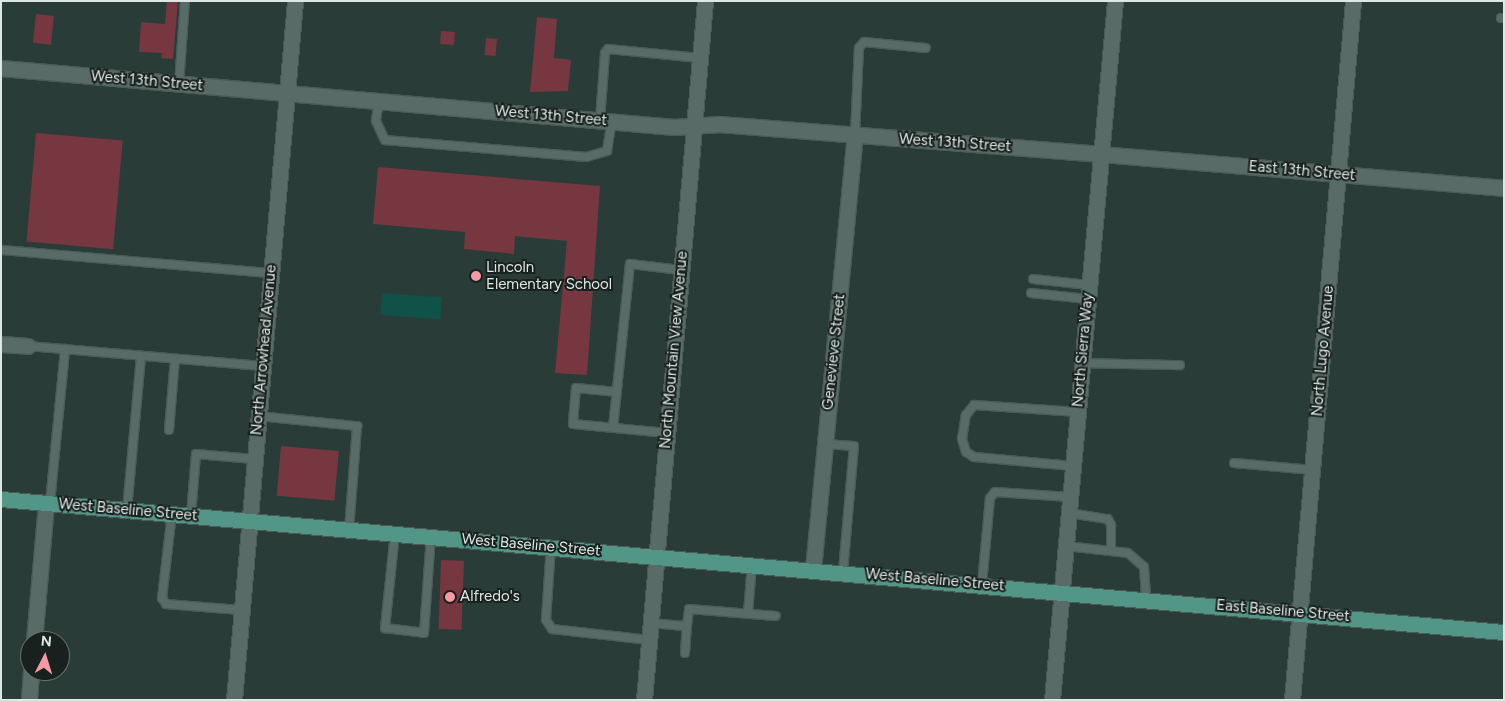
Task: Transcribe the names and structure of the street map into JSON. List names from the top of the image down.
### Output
{
  "streets": {
    "main road": ["West Baseline Street", "East Baseline Street"],
    "street": [
      "West 13th Street",
      "East 13th Street",
      "North Arrowhead Avenue",
      "North Mountain View Avenue",
      "North Sierra Way",
      "North Lugo Avenue",
      "Genevieve Street"
    ]
  },
  "crossings": [
    ["West 13th Street", "East 13th Street"],
    ["West 13th Street", "North Arrowhead Avenue"],
    ["West 13th Street", "North Mountain View Avenue"],
    ["West 13th Street", "North Sierra Way"],
    ["West 13th Street", "Genevieve Street"],
    ["East 13th Street", "North Sierra Way"],
    ["East 13th Street", "North Lugo Avenue"],
    ["North Arrowhead Avenue", "West Baseline Street"],
    ["North Mountain View Avenue", "West Baseline Street"],
    ["North Sierra Way", "West Baseline Street"],
    ["North Sierra Way", "East Baseline Street"],
    ["North Lugo Avenue", "East Baseline Street"],
    ["Genevieve Street", "West Baseline Street"],
    ["West Baseline Street", "East Baseline Street"]
  ],
  "places": ["Lincoln Elementary School", "Alfredo's"],
  "north": "top"
}
